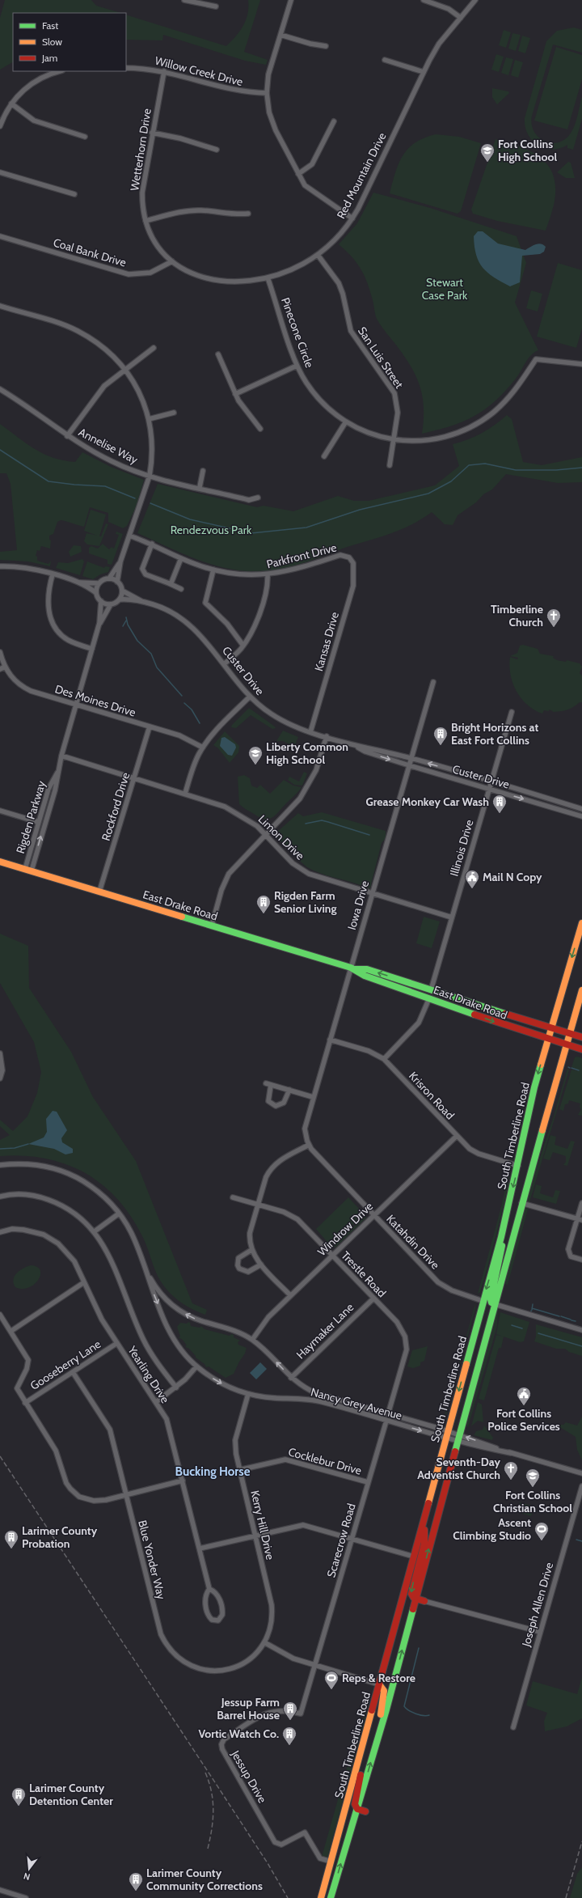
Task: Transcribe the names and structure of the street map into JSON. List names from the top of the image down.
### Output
{
  "streets": {
    "main road": ["East Drake Road", "South Timberline Road"],
    "street": [
      "Willow Creek Drive",
      "Wetterhorn Drive",
      "Red Mountain Drive",
      "Coal Bank Drive",
      "Pinecone Circle",
      "San Luis Street",
      "Annelise Way",
      "Parkfront Drive",
      "Kansas Drive",
      "Custer Drive",
      "Des Moines Drive",
      "Rockford Drive",
      "Rigden Parkway",
      "Limon Drive",
      "Illinois Drive",
      "Iowa Drive",
      "Krisron Road",
      "Windrow Drive",
      "Katahdin Drive",
      "Trestle Road",
      "Haymaker Lane",
      "Gooseberry Lane",
      "Yearling Drive",
      "Nancy Grey Avenue",
      "Cocklebur Drive",
      "Kerry Hill Drive",
      "Scarecrow Road",
      "Blue Yonder Way",
      "Joseph Allen Drive",
      "Jessup Drive"
    ]
  },
  "crossings": [
    ["Willow Creek Drive", "Wetterhorn Drive"],
    ["Wetterhorn Drive", "Red Mountain Drive"],
    ["Wetterhorn Drive", "Coal Bank Drive"],
    ["Red Mountain Drive", "Coal Bank Drive"],
    ["Red Mountain Drive", "Pinecone Circle"],
    ["Red Mountain Drive", "San Luis Street"],
    ["Pinecone Circle", "San Luis Street"],
    ["Parkfront Drive", "Kansas Drive"],
    ["Kansas Drive", "Custer Drive"],
    ["Custer Drive", "Rigden Parkway"],
    ["Custer Drive", "Illinois Drive"],
    ["Custer Drive", "Iowa Drive"],
    ["Des Moines Drive", "Rockford Drive"],
    ["Des Moines Drive", "Rigden Parkway"],
    ["Rockford Drive", "Limon Drive"],
    ["Rockford Drive", "East Drake Road"],
    ["Rigden Parkway", "Limon Drive"],
    ["Rigden Parkway", "East Drake Road"],
    ["Limon Drive", "Illinois Drive"],
    ["Limon Drive", "Iowa Drive"],
    ["Illinois Drive", "East Drake Road"],
    ["East Drake Road", "Iowa Drive"],
    ["East Drake Road", "South Timberline Road"],
    ["Iowa Drive", "Krisron Road"],
    ["Iowa Drive", "Katahdin Drive"],
    ["Krisron Road", "South Timberline Road"],
    ["Krisron Road", "Windrow Drive"],
    ["South Timberline Road", "Katahdin Drive"],
    ["South Timberline Road", "Nancy Grey Avenue"],
    ["South Timberline Road", "Jessup Drive"],
    ["Windrow Drive", "Katahdin Drive"],
    ["Windrow Drive", "Trestle Road"],
    ["Windrow Drive", "Nancy Grey Avenue"],
    ["Trestle Road", "Haymaker Lane"],
    ["Trestle Road", "Nancy Grey Avenue"],
    ["Haymaker Lane", "Nancy Grey Avenue"],
    ["Gooseberry Lane", "Yearling Drive"],
    ["Gooseberry Lane", "Blue Yonder Way"],
    ["Nancy Grey Avenue", "Kerry Hill Drive"],
    ["Nancy Grey Avenue", "Scarecrow Road"],
    ["Cocklebur Drive", "Kerry Hill Drive"],
    ["Cocklebur Drive", "Scarecrow Road"],
    ["Kerry Hill Drive", "Blue Yonder Way"],
    ["Scarecrow Road", "Jessup Drive"]
  ],
  "districts": ["Bucking Horse"],
  "parks": ["Stewart Case Park", "Rendezvous Park"],
  "places": {
    "school or university": ["Fort Collins High School", "Liberty Common High School", "Fort Collins Christian School"],
    "church": ["Timberline Church", "Seventh-Day Adventist Church"],
    "building": [
      "Bright Horizons at East Fort Collins",
      "Grease Monkey Car Wash",
      "Rigden Farm Senior Living",
      "Larimer County Probation",
      "Jessup Farm Barrel House",
      "Vortic Watch Co.",
      "Larimer County Detention Center",
      "Larimer County Community Corrections"
    ],
    "public building": ["Mail N Copy", "Fort Collins Police Services"],
    "sports": ["Ascent Climbing Studio", "Reps & Restore"]
  },
  "legend": ["Fast", "Slow", "Jam"],
  "north": "bottom"
}
